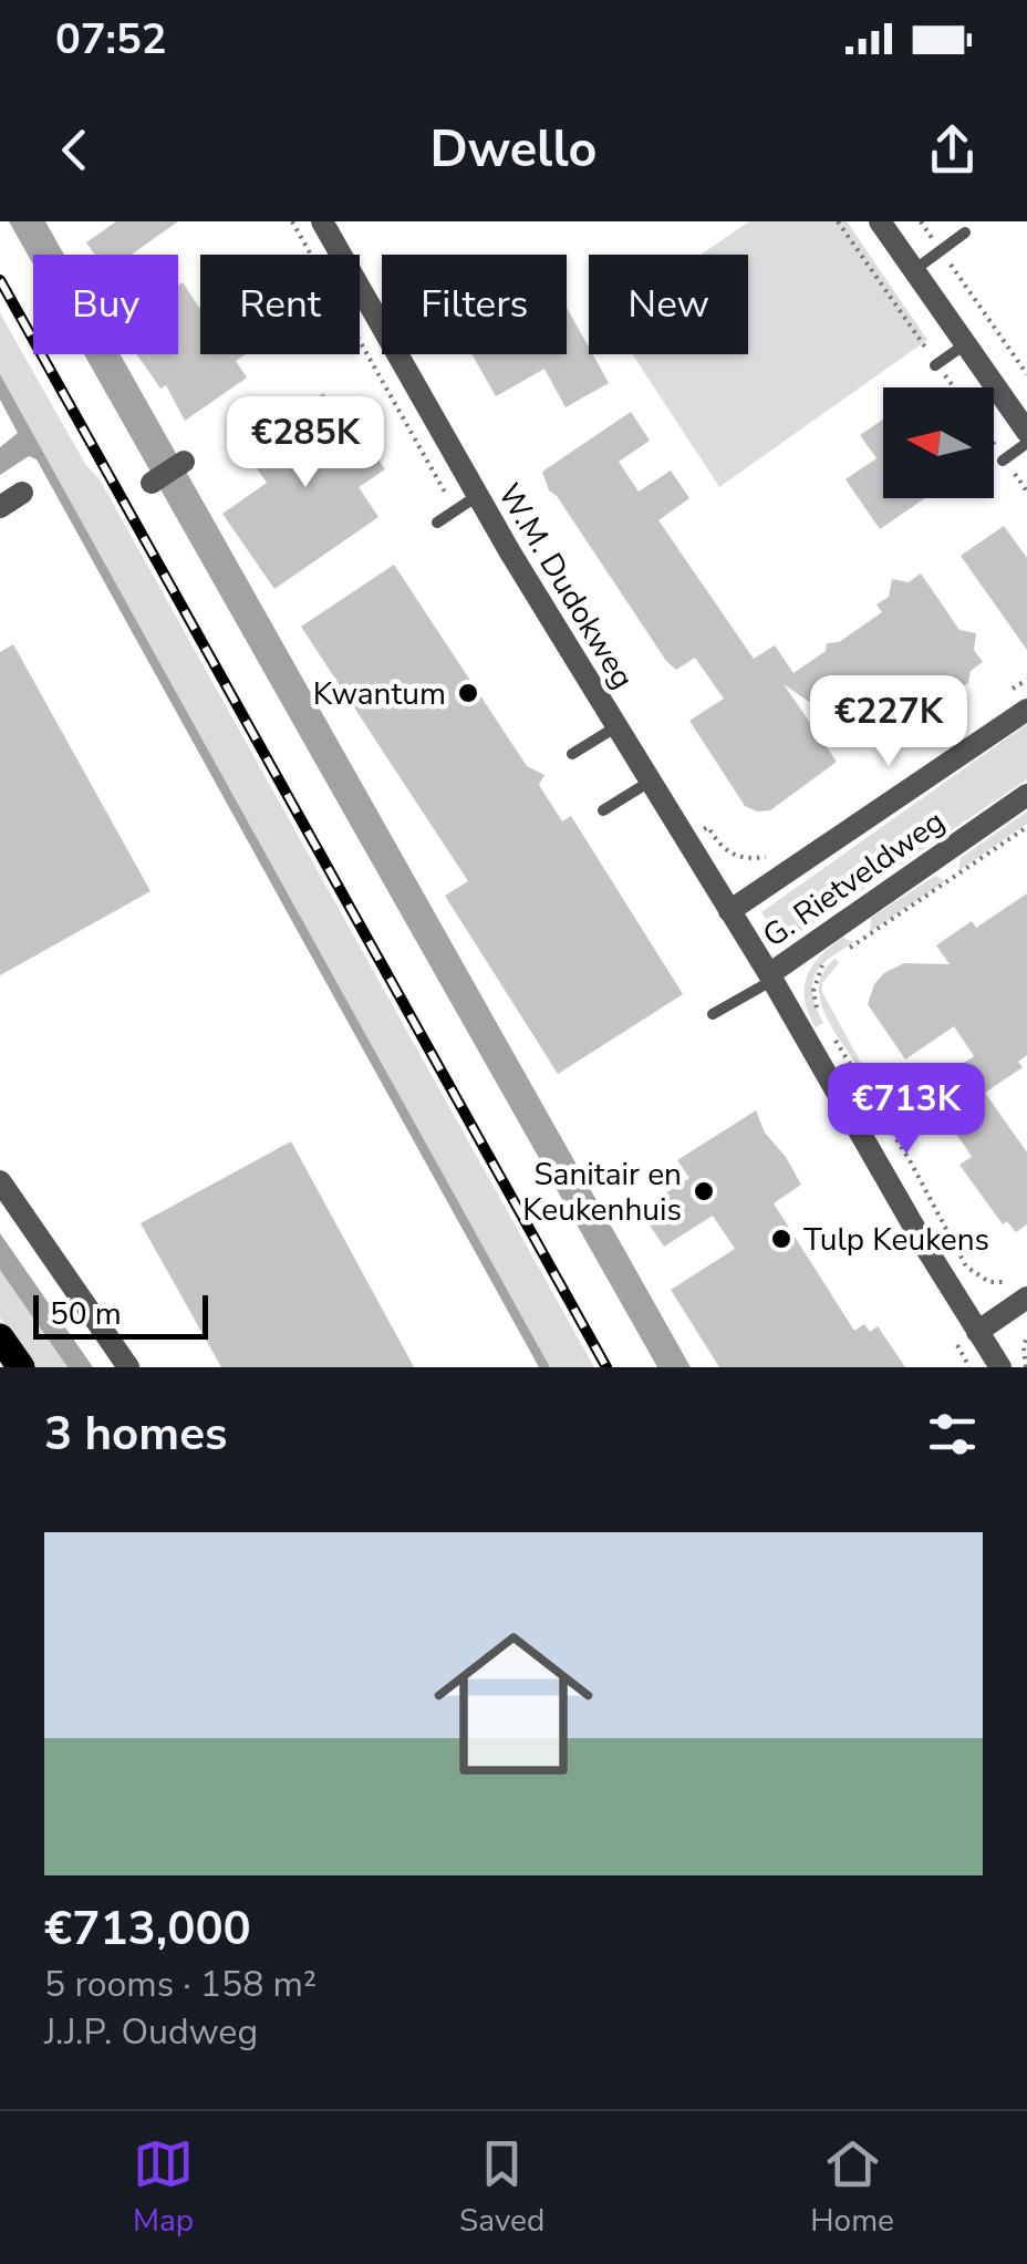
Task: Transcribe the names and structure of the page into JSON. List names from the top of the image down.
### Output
{
  "streets": {
    "street": ["W.M. Dudokweg", "G. Rietveldweg"]
  },
  "crossings": [
    ["W.M. Dudokweg", "G. Rietveldweg"]
  ],
  "places": ["Kwantum", "Sanitair en Keukenhuis", "Tulp Keukens"],
  "scale_bar": "50 m",
  "north": "left",
  "page": {
    "status": "07:52",
    "header": "Dwello",
    "chip": [
      "Buy",
      "Rent",
      "Filters",
      "New"
    ],
    "price": ["€285K", "€227K", "€713K"],
    "scale": "50 m",
    "heading": "3 homes",
    "list": [
      {
        "name": "€713,000",
        "note": "5 rooms · 158 m² · J.J.P. Oudweg"
      }
    ],
    "tabs": ["Map", "Saved", "Home"]
  }
}
